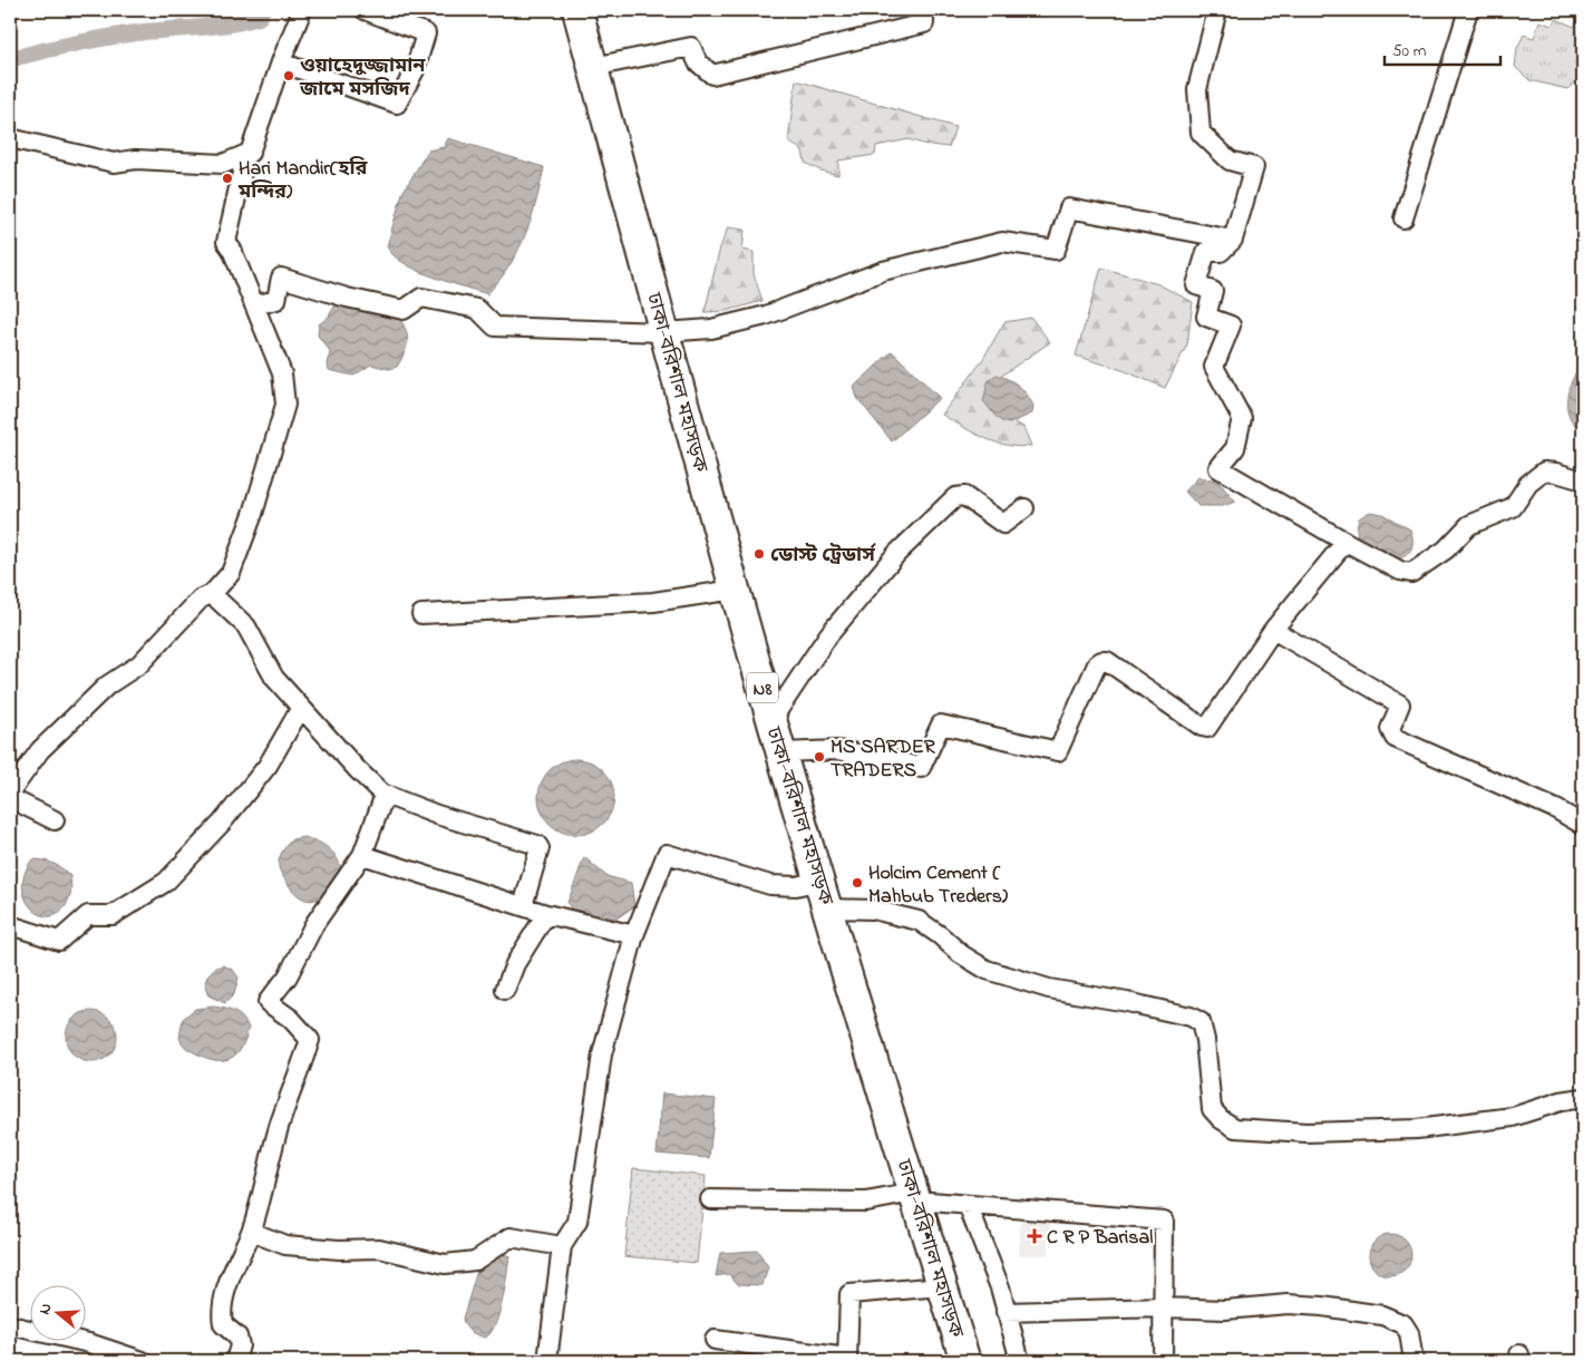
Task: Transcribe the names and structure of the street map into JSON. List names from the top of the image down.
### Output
{
  "streets": {
    "highway": ["ঢাকা-বরিশাল মহাসড়ক", "N8"]
  },
  "places": {
    "other": [
      "ওয়াহেদুজ্জামান জামে মসজিদ",
      "Hari Mandir(হরি মন্দির)",
      "ডোস্ট ট্রেডার্স",
      "MS SARDER TRADERS",
      "Holcim Cement ( Mahbub Treders)"
    ],
    "health": ["C R P Barisal"]
  },
  "scale_bar": "50 m",
  "north": "left"
}
